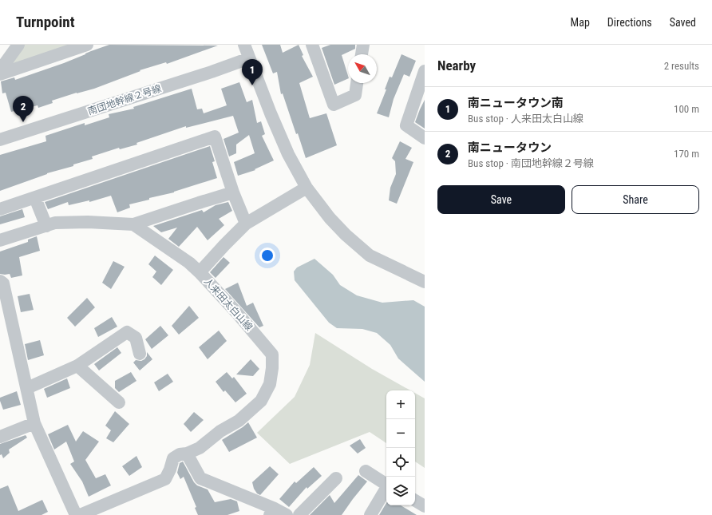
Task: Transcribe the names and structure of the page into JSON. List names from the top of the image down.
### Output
{
  "streets": {
    "street": ["南団地幹線２号線", "人来田太白山線"]
  },
  "north": "top left",
  "page": {
    "header": "Turnpoint",
    "nav": ["Map", "Directions", "Saved"],
    "heading": ["Nearby", "2 results"],
    "pins": ["1", "2"],
    "list": [
      {
        "mark": "1",
        "name": "南ニュータウン南",
        "note": "Bus stop · 人来田太白山線",
        "value": "100 m"
      },
      {
        "mark": "2",
        "name": "南ニュータウン",
        "note": "Bus stop · 南団地幹線２号線",
        "value": "170 m"
      }
    ],
    "buttons": ["Save", "Share"],
    "map_buttons": ["+", "−"]
  }
}
